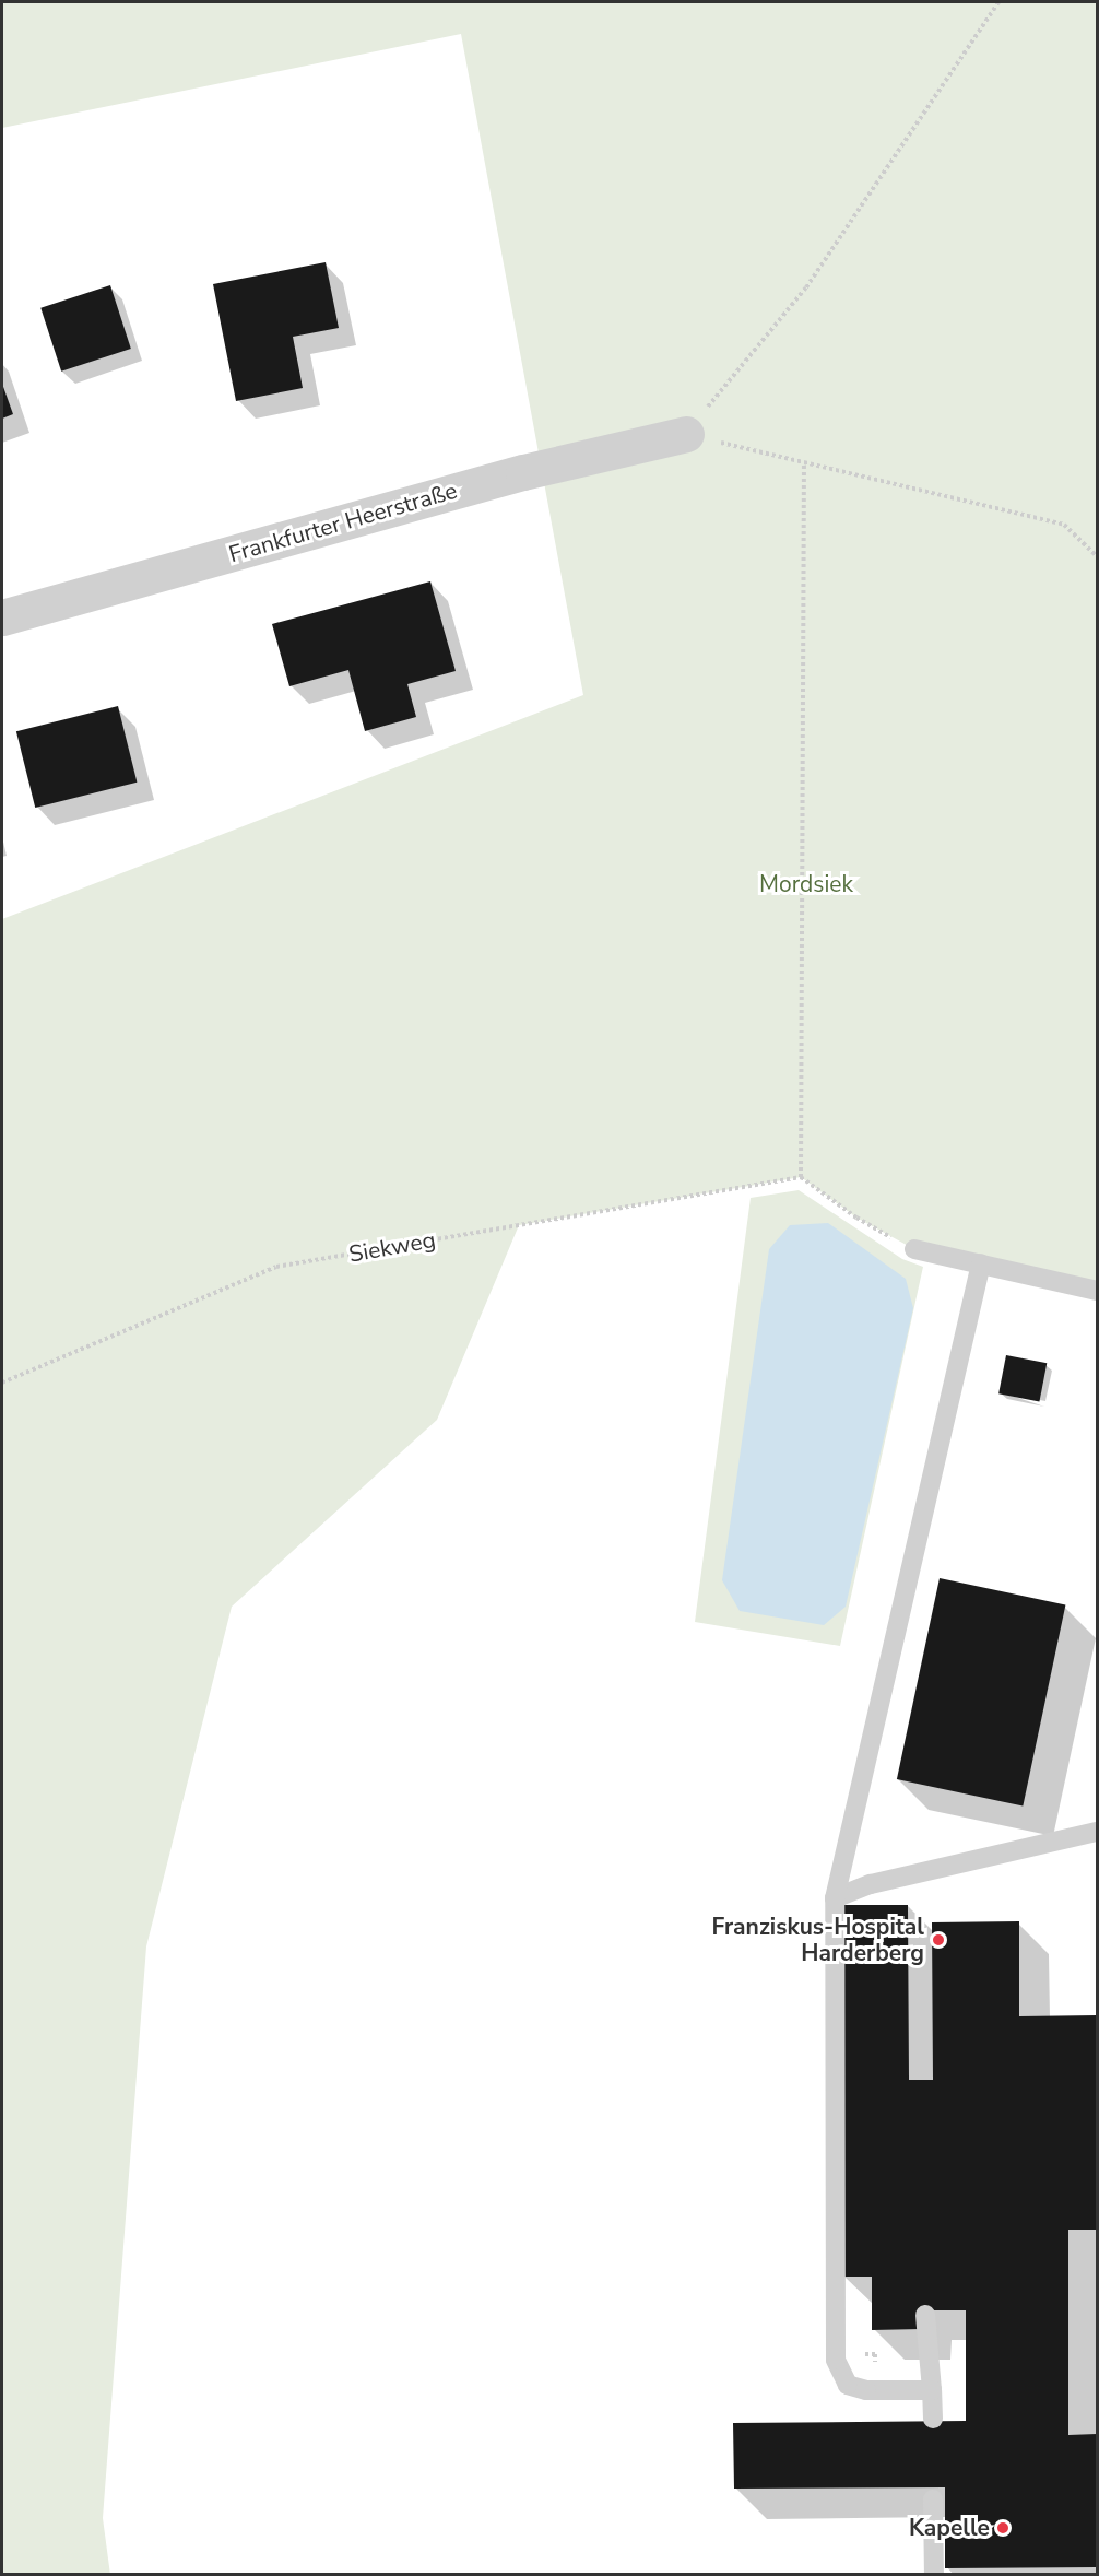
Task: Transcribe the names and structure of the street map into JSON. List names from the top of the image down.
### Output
{
  "streets": {
    "street": ["Frankfurter Heerstraße"],
    "path": ["Siekweg"]
  },
  "parks": ["Mordsiek"],
  "places": ["Franziskus-Hospital Harderberg", "Kapelle"]
}
